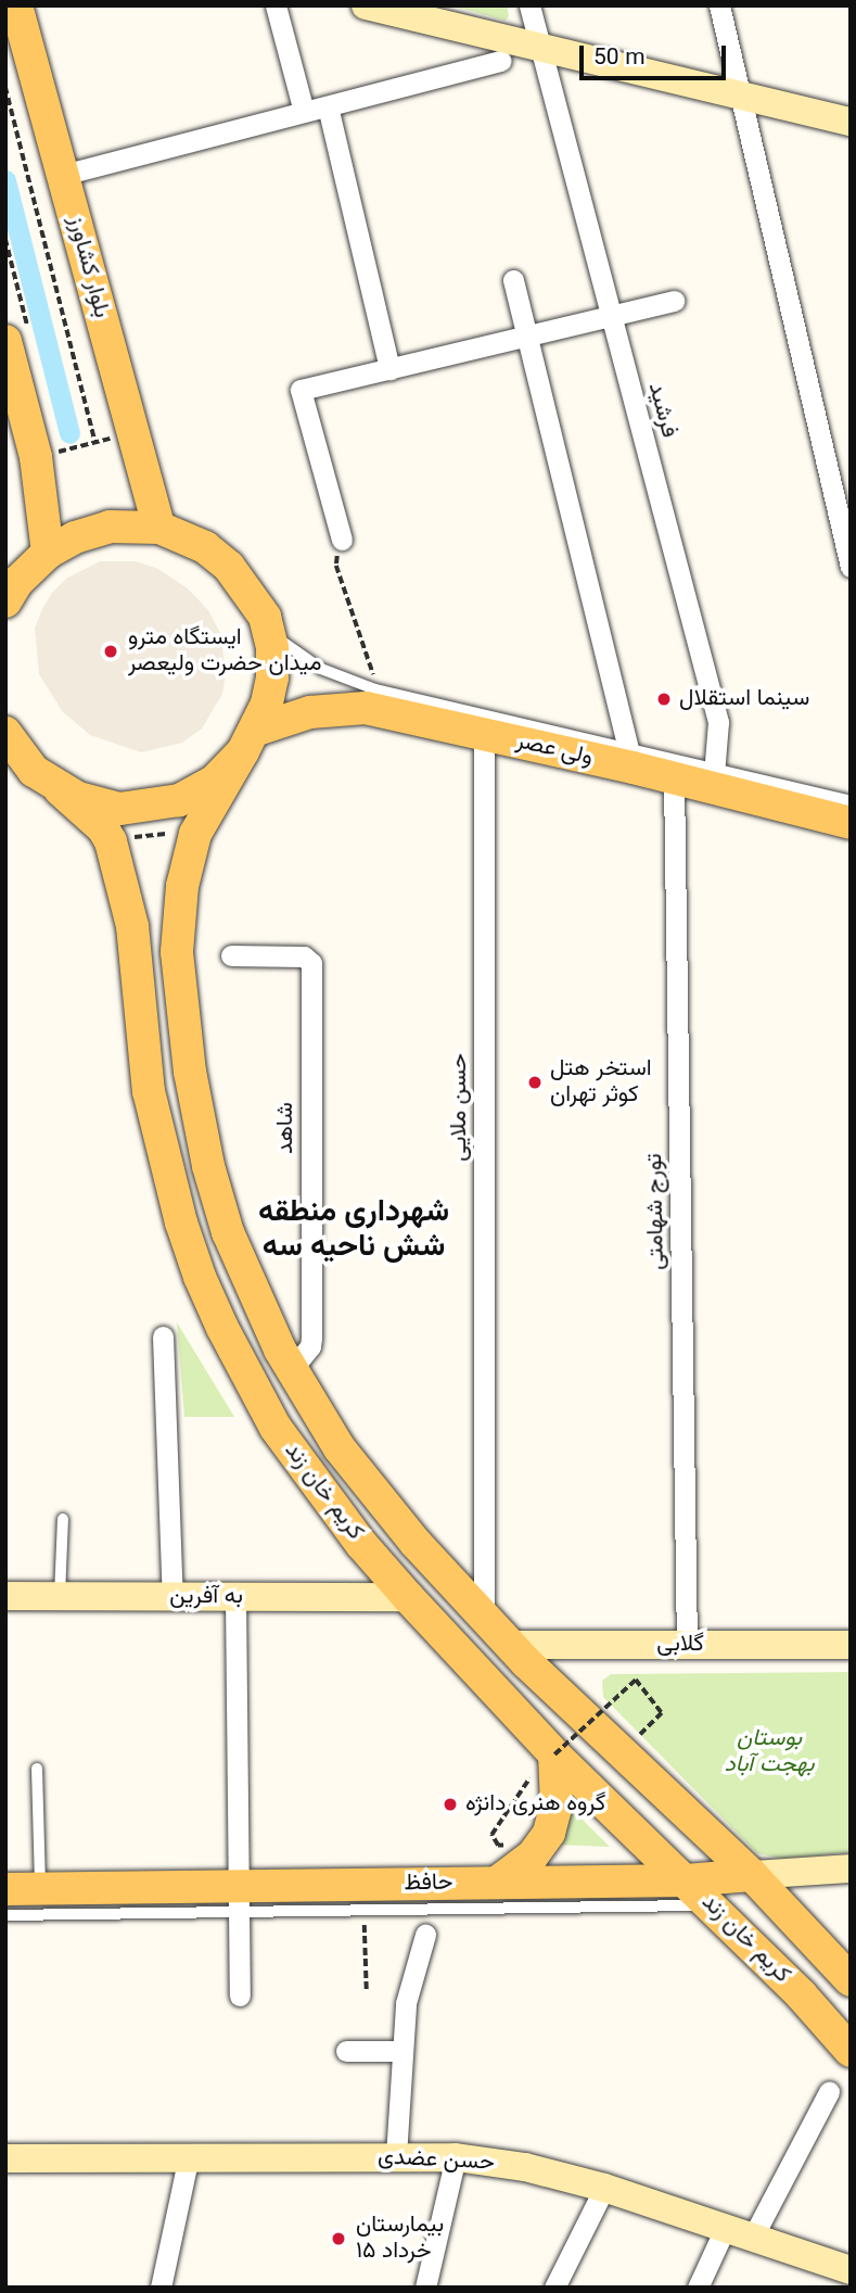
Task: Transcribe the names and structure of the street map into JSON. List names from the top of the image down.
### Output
{
  "streets": {
    "main road": [
      "بلوار کشاورز",
      "ولی عصر",
      "کریم خان زند",
      "حافظ"
    ],
    "street": [
      "فرشید",
      "حسن ملایی",
      "شاهد",
      "تورج شهامتی",
      "به آفرین",
      "گلابی",
      "حسن عضدی"
    ]
  },
  "crossings": [
    ["فرشید", "ولی عصر"],
    ["ولی عصر", "حسن ملایی"],
    ["ولی عصر", "تورج شهامتی"],
    ["ولی عصر", "کریم خان زند"],
    ["حسن ملایی", "کریم خان زند"],
    ["شاهد", "کریم خان زند"],
    ["تورج شهامتی", "گلابی"],
    ["کریم خان زند", "به آفرین"],
    ["کریم خان زند", "گلابی"],
    ["کریم خان زند", "حافظ"]
  ],
  "districts": ["شهرداری منطقه شش ناحیه سه"],
  "parks": ["بوستان بهجت آباد"],
  "places": [
    "ایستگاه مترو میدان حضرت ولیعصر",
    "سینما استقلال",
    "استخر هتل کوثر تهران",
    "گروه هنری دانژه",
    "بیمارستان ۱۵ خرداد"
  ],
  "scale_bar": "50 m"
}
